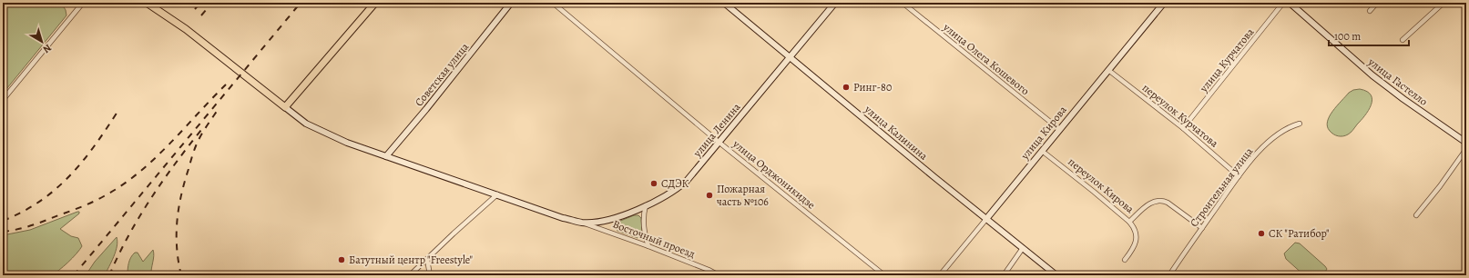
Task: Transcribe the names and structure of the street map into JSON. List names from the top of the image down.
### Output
{
  "streets": {
    "street": [
      "улица Олега Кошевого",
      "улица Курчатова",
      "Советская улица",
      "улица Гастелло",
      "переулок Курчатова",
      "улица Ленина",
      "улица Калинина",
      "улица Кирова",
      "улица Орджоникидзе",
      "переулок Кирова",
      "Строительная улица",
      "Восточный проезд"
    ]
  },
  "crossings": [
    ["улица Олега Кошевого", "улица Кирова"],
    ["улица Курчатова", "переулок Курчатова"],
    ["Советская улица", "улица Ленина"],
    ["переулок Курчатова", "улица Кирова"],
    ["переулок Курчатова", "Строительная улица"],
    ["улица Ленина", "улица Калинина"],
    ["улица Ленина", "улица Орджоникидзе"],
    ["улица Ленина", "Восточный проезд"],
    ["улица Калинина", "улица Кирова"],
    ["улица Кирова", "переулок Кирова"],
    ["переулок Кирова", "Строительная улица"]
  ],
  "places": [
    "Ринг-80",
    "СДЭК",
    "Пожарная часть №106",
    "СК \"Ратибор\"",
    "Батутный центр \"Freestyle\""
  ],
  "scale_bar": "100 m",
  "north": "bottom right"
}
